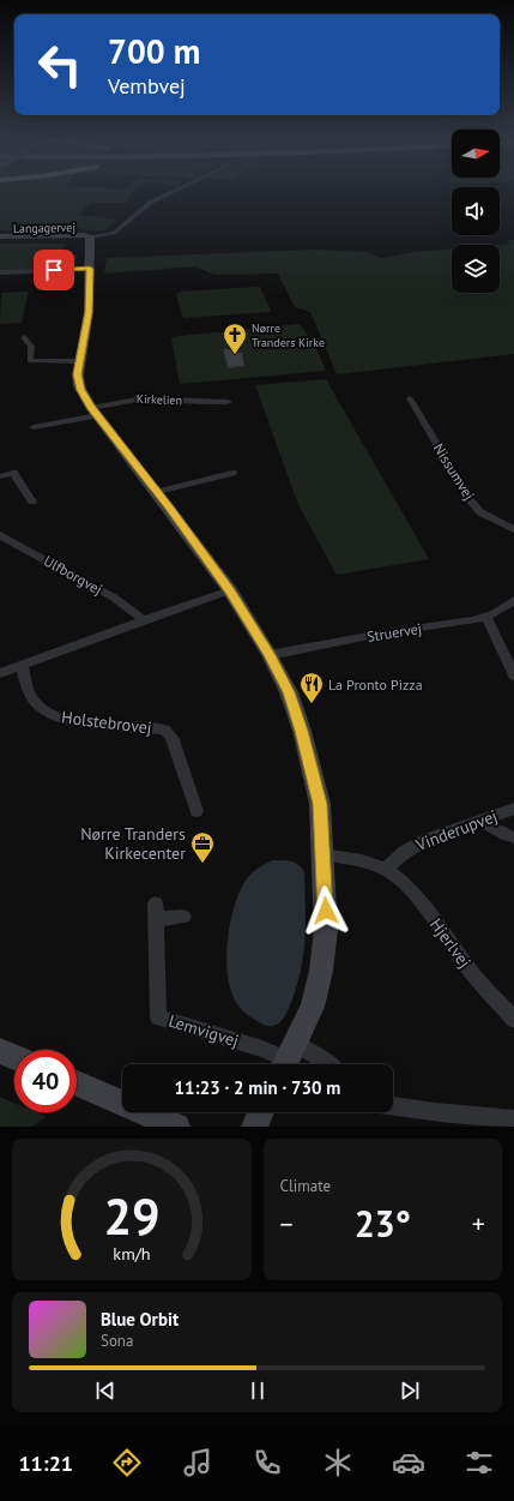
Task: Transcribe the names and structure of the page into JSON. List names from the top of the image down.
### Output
{
  "streets": {
    "street": [
      "Langagervej",
      "Kirkelien",
      "Nissumvej",
      "Ulfborgvej",
      "Struervej",
      "Holstebrovej",
      "Vinderupvej",
      "Hjerlvej",
      "Lemvigvej"
    ]
  },
  "crossings": [
    ["Vinderupvej", "Hjerlvej"]
  ],
  "places": {
    "church": ["Nørre Tranders Kirke"],
    "restaurant": ["La Pronto Pizza"],
    "office": ["Nørre Tranders Kirkecenter"]
  },
  "north": "right",
  "page": {
    "turn": ["700 m", "Vembvej"],
    "limit": "40",
    "trip": "11:23 · 2 min · 730 m",
    "tile": "Climate",
    "heat": ["−", "23°", "+"],
    "song": ["Blue Orbit", "Sona"],
    "tabs": "11:21",
    "gauge": ["29", "km/h"]
  }
}
